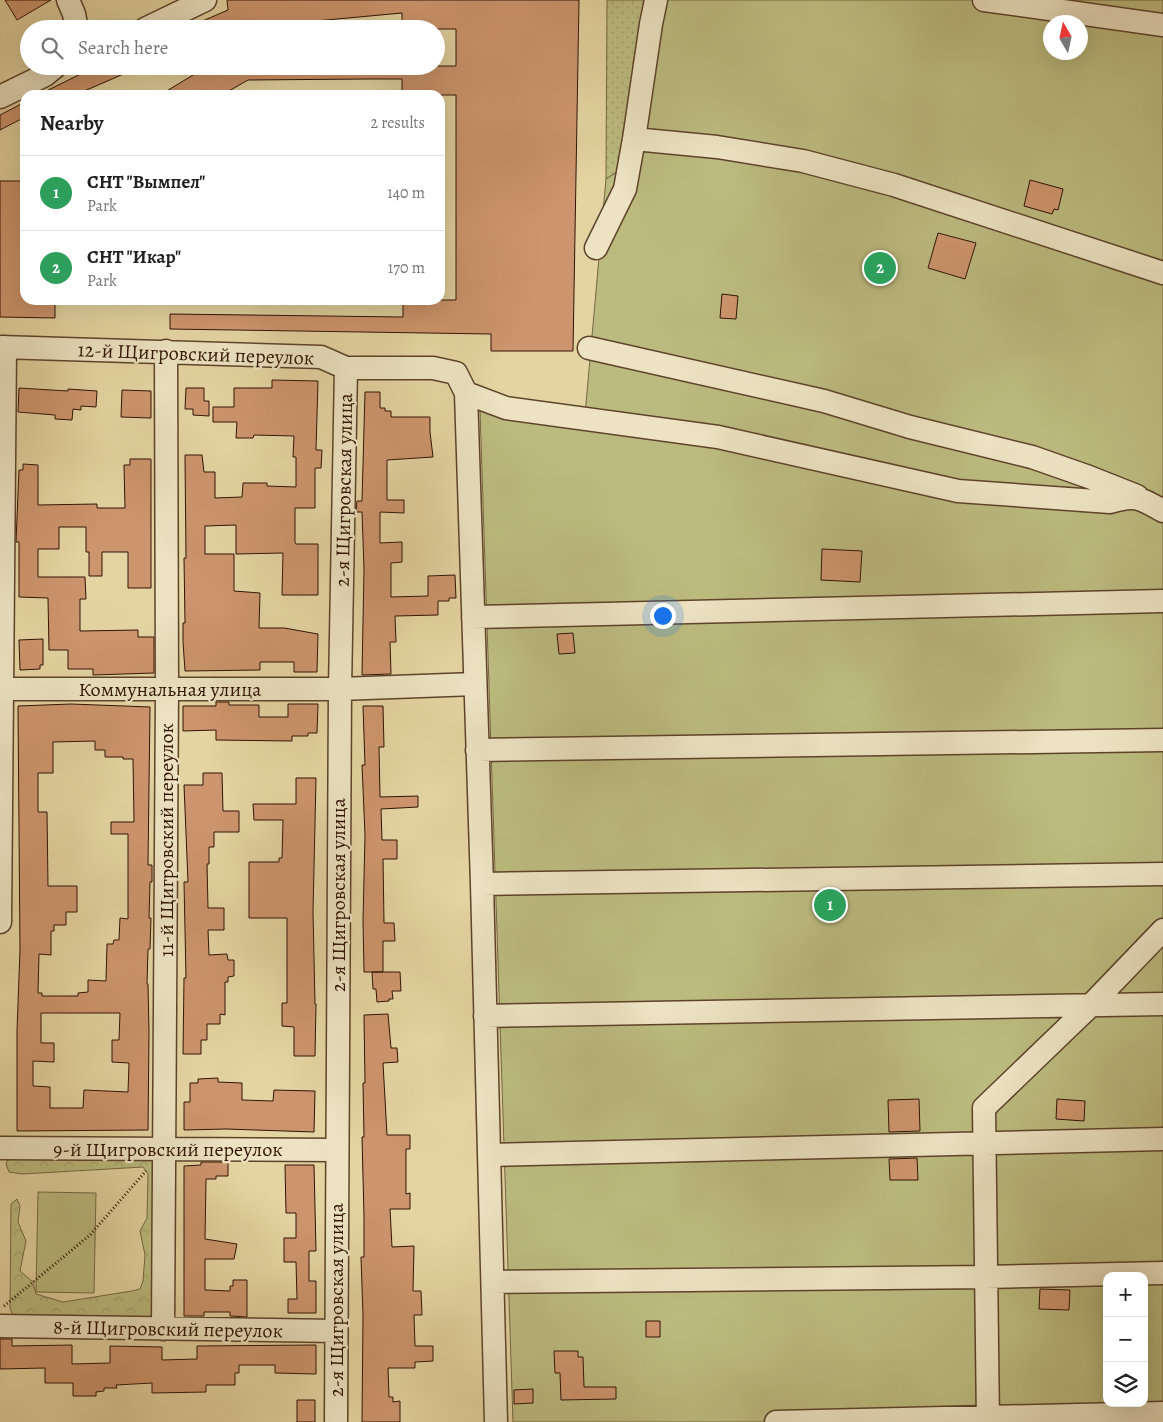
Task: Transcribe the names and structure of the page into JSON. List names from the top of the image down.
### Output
{
  "streets": {
    "street": [
      "12-й Щигровский переулок",
      "2-я Щигровская улица",
      "Коммунальная улица",
      "11-й Щигровский переулок",
      "9-й Щигровский переулок",
      "8-й Щигровский переулок"
    ]
  },
  "crossings": [
    ["12-й Щигровский переулок", "2-я Щигровская улица"],
    ["12-й Щигровский переулок", "11-й Щигровский переулок"],
    ["2-я Щигровская улица", "Коммунальная улица"],
    ["2-я Щигровская улица", "9-й Щигровский переулок"],
    ["2-я Щигровская улица", "8-й Щигровский переулок"],
    ["Коммунальная улица", "11-й Щигровский переулок"],
    ["11-й Щигровский переулок", "9-й Щигровский переулок"],
    ["11-й Щигровский переулок", "8-й Щигровский переулок"]
  ],
  "north": "top",
  "page": {
    "search": "Search here",
    "heading": ["Nearby", "2 results"],
    "list": [
      {
        "mark": "1",
        "name": "СНТ \"Вымпел\"",
        "note": "Park",
        "value": "140 m"
      },
      {
        "mark": "2",
        "name": "СНТ \"Икар\"",
        "note": "Park",
        "value": "170 m"
      }
    ],
    "pins": ["2", "1"],
    "map_buttons": ["+", "−"]
  }
}
